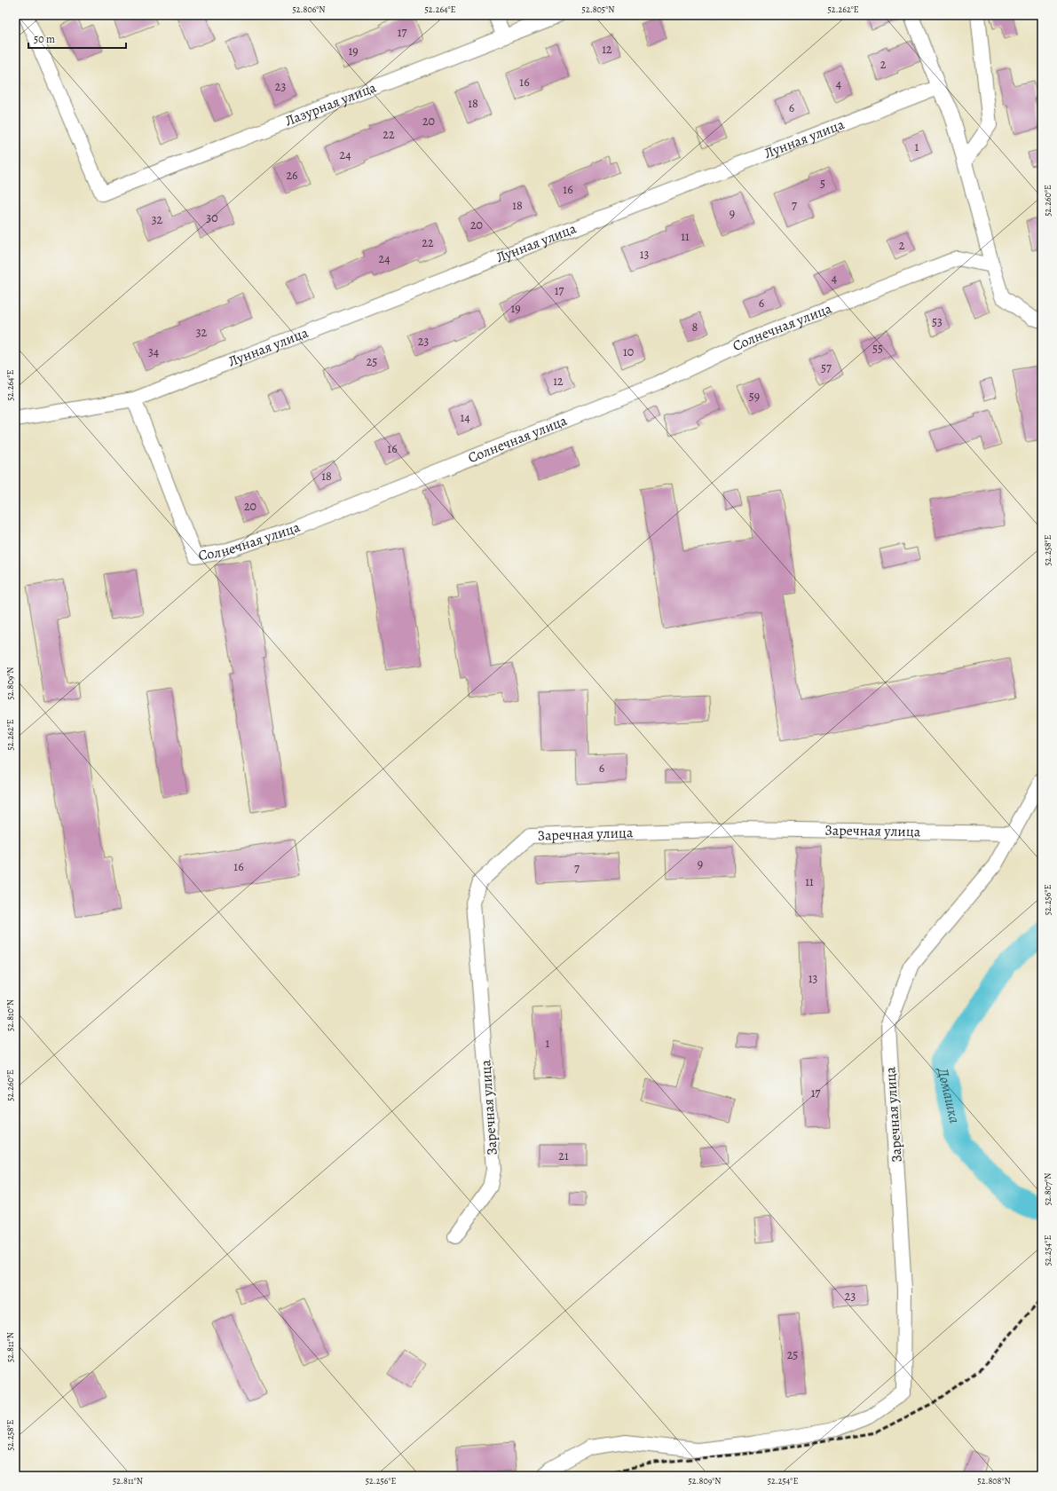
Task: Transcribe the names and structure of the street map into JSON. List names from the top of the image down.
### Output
{
  "streets": {
    "street": [
      "Лазурная улица",
      "Лунная улица",
      "Солнечная улица",
      "Заречная улица"
    ]
  },
  "crossings": [
    ["Лунная улица", "Солнечная улица"]
  ],
  "water": ["Домашка"],
  "house_numbers": [
    "17",
    "12",
    "19",
    "2",
    "16",
    "4",
    "23",
    "18",
    "6",
    "20",
    "22",
    "1",
    "24",
    "26",
    "5",
    "16",
    "18",
    "7",
    "9",
    "30",
    "32",
    "20",
    "11",
    "22",
    "2",
    "13",
    "24",
    "4",
    "17",
    "6",
    "19",
    "53",
    "8",
    "32",
    "23",
    "55",
    "34",
    "10",
    "25",
    "57",
    "12",
    "59",
    "14",
    "16",
    "18",
    "20",
    "6",
    "9",
    "16",
    "7",
    "11",
    "13",
    "1",
    "17",
    "21",
    "23",
    "25"
  ],
  "scale_bar": "50 m",
  "coordinates": [
    "52.806°N",
    "52.264°E",
    "52.805°N",
    "52.262°E",
    "52.260°E",
    "52.258°E",
    "52.809°N",
    "52.256°E",
    "52.810°N",
    "52.807°N",
    "52.254°E",
    "52.811°N",
    "52.808°N"
  ]
}
